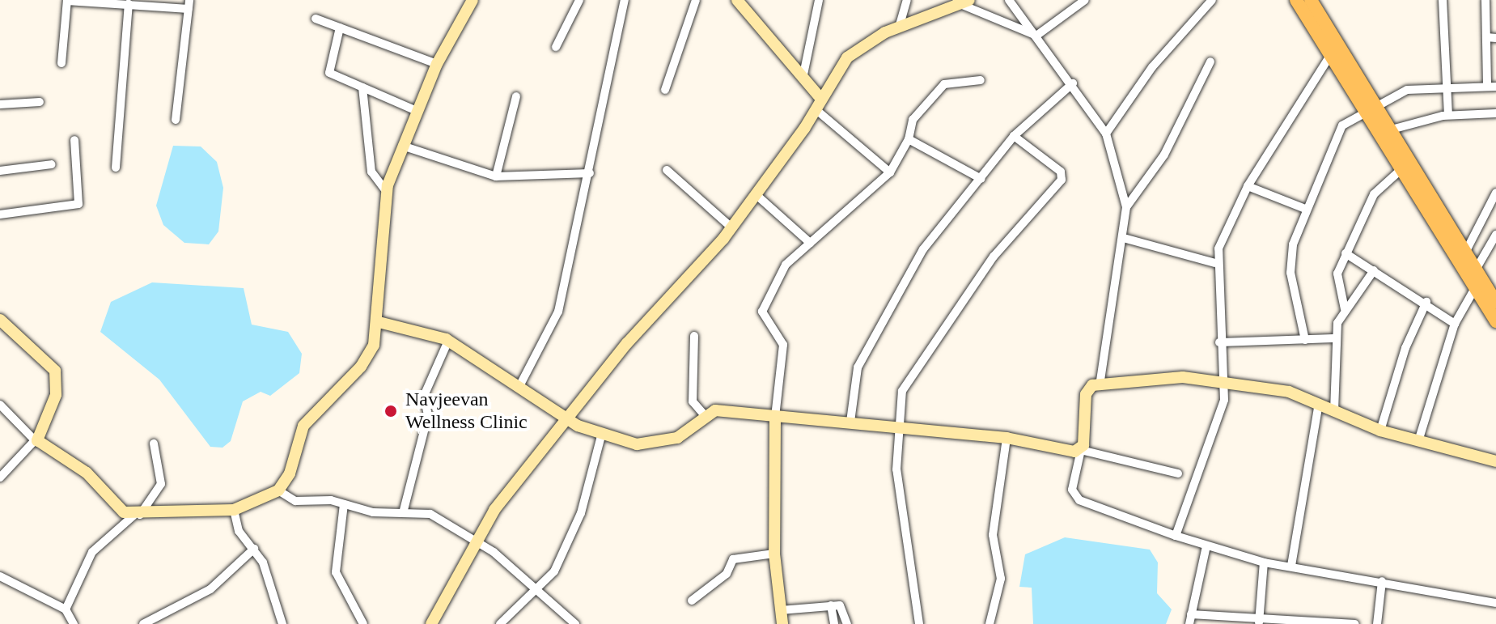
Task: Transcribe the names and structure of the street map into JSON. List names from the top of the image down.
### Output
{
  "places": ["Navjeevan Wellness Clinic"]
}
